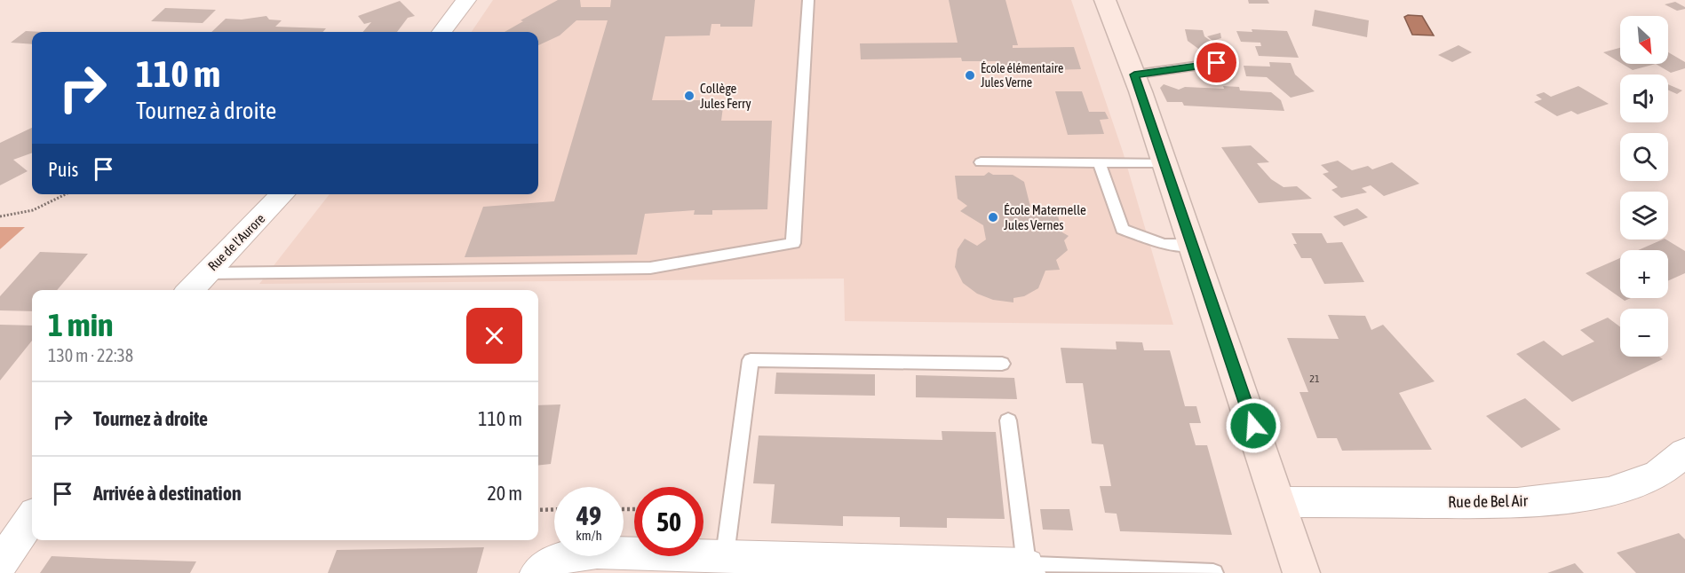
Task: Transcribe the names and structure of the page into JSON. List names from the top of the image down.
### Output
{
  "streets": {
    "street": ["Rue de l'Aurore", "Rue de Bel Air"]
  },
  "places": ["École élémentaire Jules Verne", "Collège Jules Ferry", "École Maternelle Jules Vernes"],
  "house_numbers": ["21"],
  "north": "bottom right",
  "page": {
    "map_buttons": ["+", "−"],
    "turn": ["110 m", "Tournez à droite"],
    "then": "Puis",
    "heading": ["1 min", "130 m · 22:38"],
    "list": [
      {
        "name": "Tournez à droite",
        "value": "110 m"
      },
      {
        "name": "Arrivée à destination",
        "value": "20 m"
      }
    ],
    "speed": "49 km/h",
    "limit": "50"
  }
}
